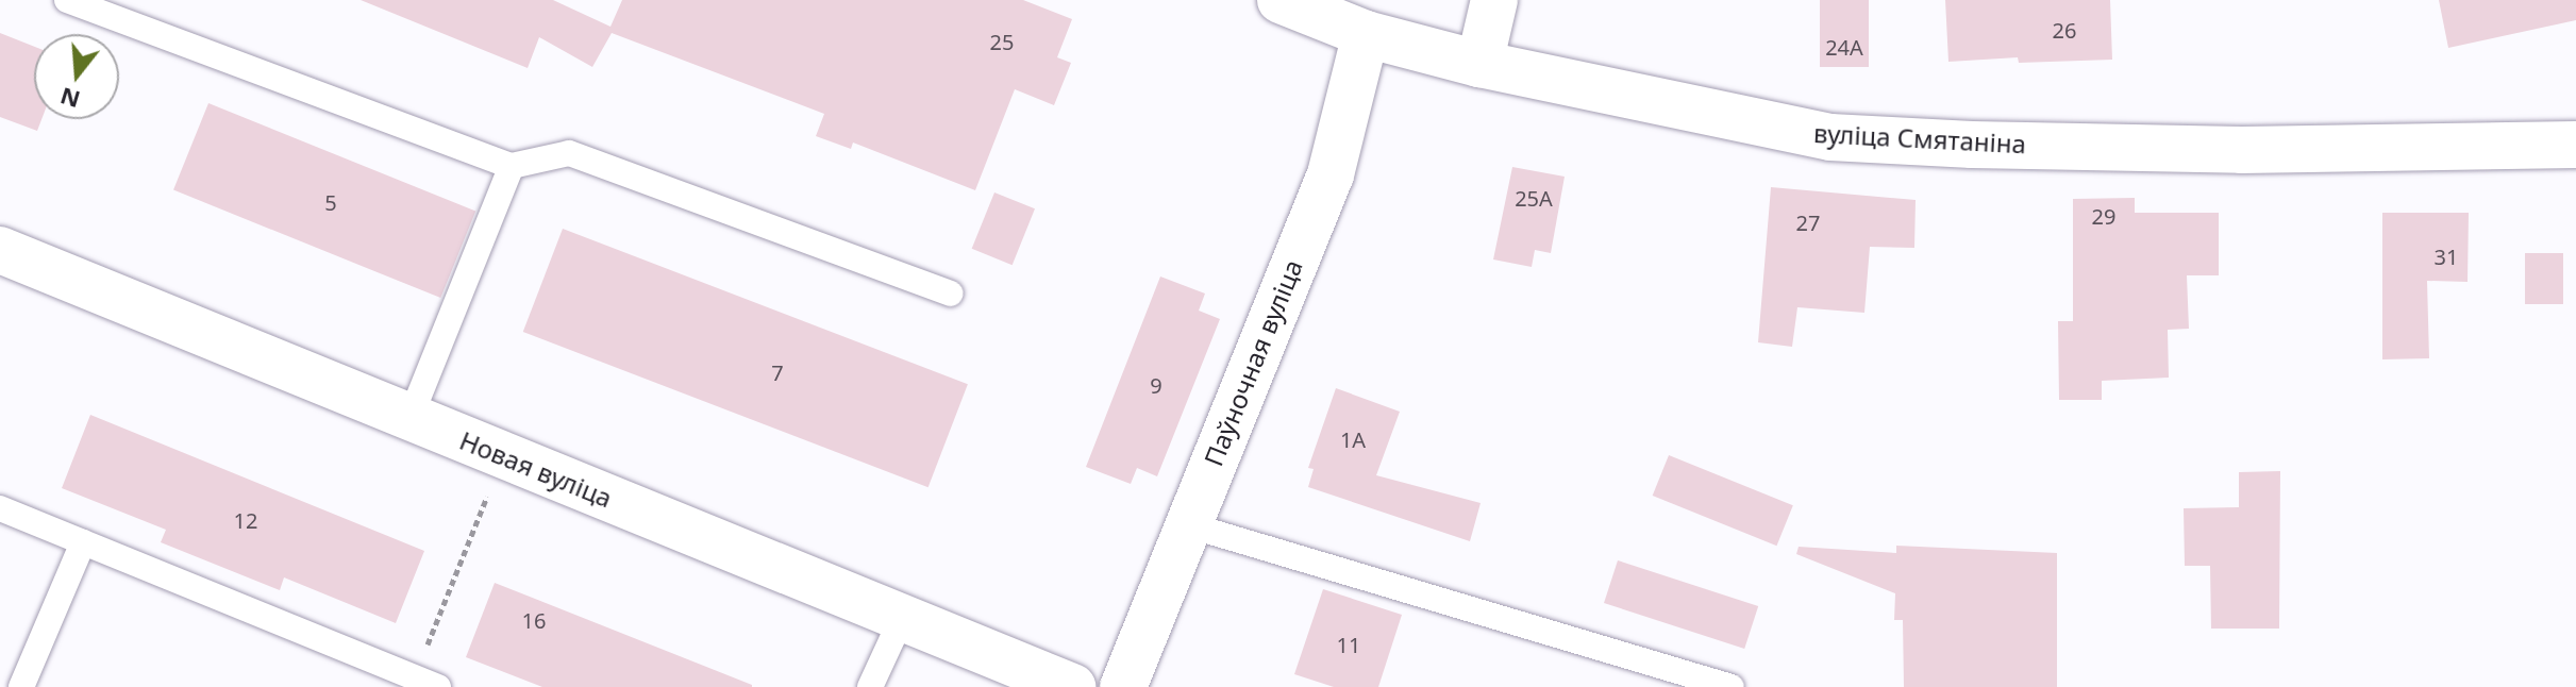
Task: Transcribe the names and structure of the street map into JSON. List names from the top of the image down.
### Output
{
  "streets": {
    "street": ["вуліца Смятаніна", "Паўночная вуліца", "Новая вуліца"]
  },
  "crossings": [
    ["вуліца Смятаніна", "Паўночная вуліца"]
  ],
  "house_numbers": [
    "26",
    "25",
    "24А",
    "25А",
    "5",
    "29",
    "27",
    "31",
    "7",
    "9",
    "1А",
    "12",
    "16",
    "11"
  ],
  "north": "bottom"
}
